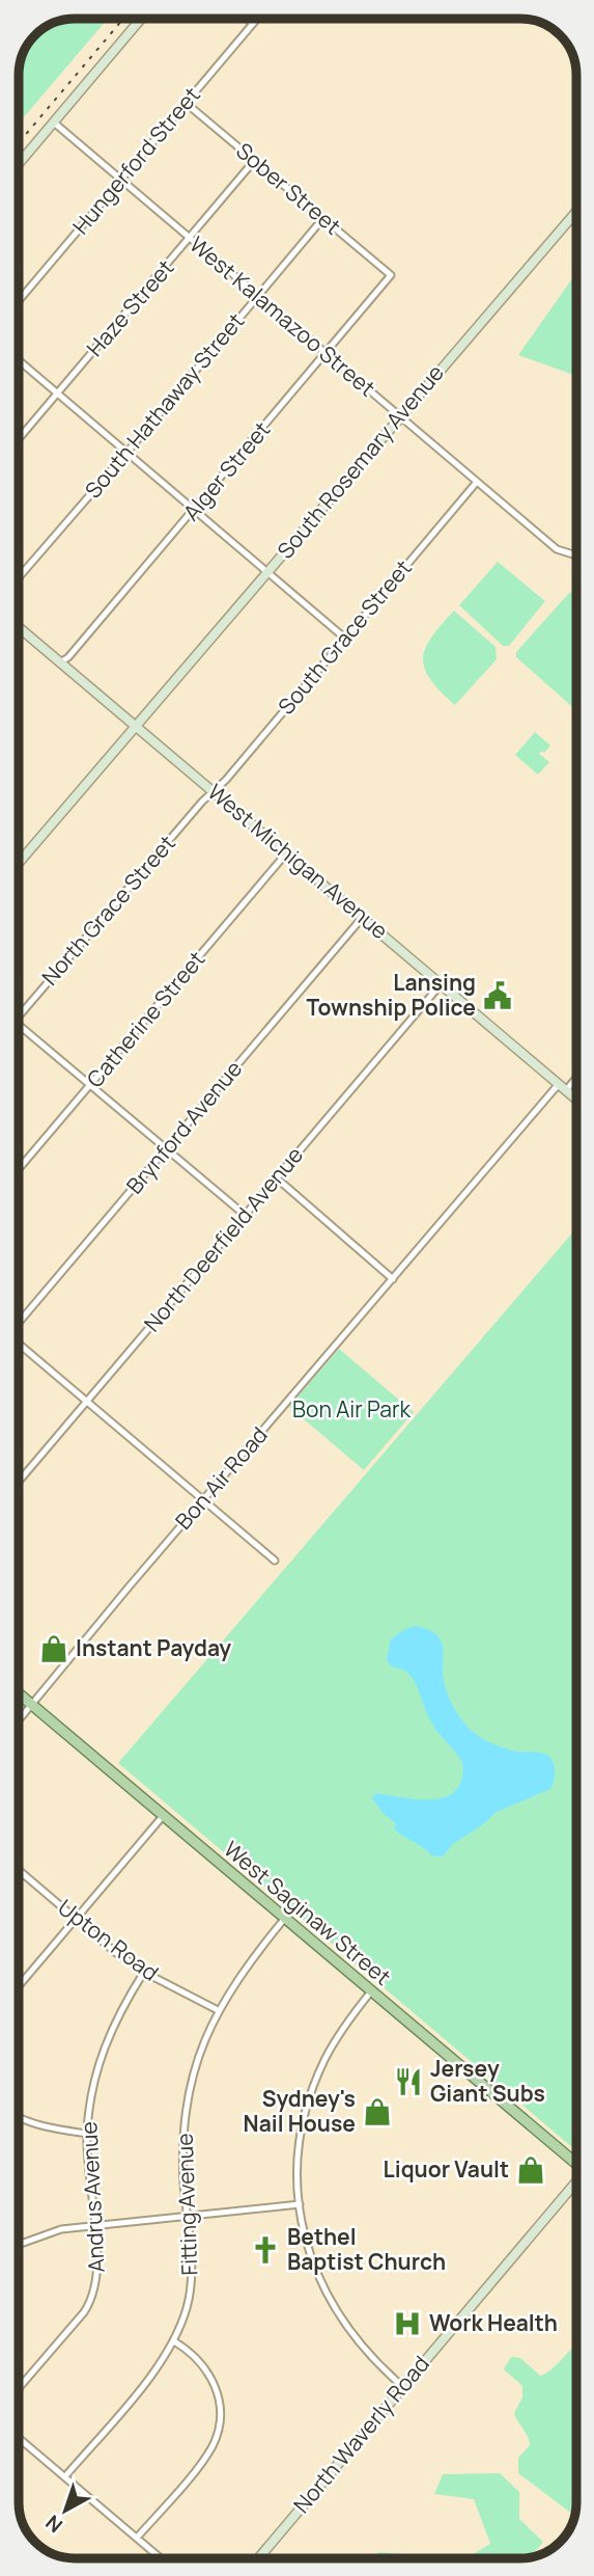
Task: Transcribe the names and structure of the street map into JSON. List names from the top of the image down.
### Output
{
  "streets": {
    "main road": ["West Saginaw Street"],
    "street": [
      "Hungerford Street",
      "Sober Street",
      "Haze Street",
      "West Kalamazoo Street",
      "South Hathaway Street",
      "South Rosemary Avenue",
      "Alger Street",
      "South Grace Street",
      "West Michigan Avenue",
      "North Grace Street",
      "Catherine Street",
      "Brynford Avenue",
      "North Deerfield Avenue",
      "Bon Air Road",
      "Upton Road",
      "Andrus Avenue",
      "Fitting Avenue",
      "North Waverly Road"
    ]
  },
  "crossings": [
    ["Hungerford Street", "Sober Street"],
    ["Hungerford Street", "West Kalamazoo Street"],
    ["Sober Street", "Haze Street"],
    ["Sober Street", "South Hathaway Street"],
    ["Sober Street", "Alger Street"],
    ["Haze Street", "West Kalamazoo Street"],
    ["West Kalamazoo Street", "South Hathaway Street"],
    ["West Kalamazoo Street", "South Rosemary Avenue"],
    ["West Kalamazoo Street", "Alger Street"],
    ["West Kalamazoo Street", "South Grace Street"],
    ["South Rosemary Avenue", "West Michigan Avenue"],
    ["Alger Street", "West Michigan Avenue"],
    ["South Grace Street", "West Michigan Avenue"],
    ["South Grace Street", "North Grace Street"],
    ["West Michigan Avenue", "North Grace Street"],
    ["West Michigan Avenue", "Catherine Street"],
    ["West Michigan Avenue", "Brynford Avenue"],
    ["West Michigan Avenue", "North Deerfield Avenue"],
    ["West Michigan Avenue", "Bon Air Road"],
    ["Bon Air Road", "West Saginaw Street"],
    ["West Saginaw Street", "Fitting Avenue"],
    ["Upton Road", "Andrus Avenue"],
    ["Upton Road", "Fitting Avenue"]
  ],
  "parks": ["Bon Air Park"],
  "places": {
    "public building": ["Lansing Township Police"],
    "shop": ["Instant Payday", "Sydney's Nail House", "Liquor Vault"],
    "restaurant": ["Jersey Giant Subs"],
    "church": ["Bethel Baptist Church"],
    "hospital": ["Work Health"]
  },
  "north": "bottom left"
}
